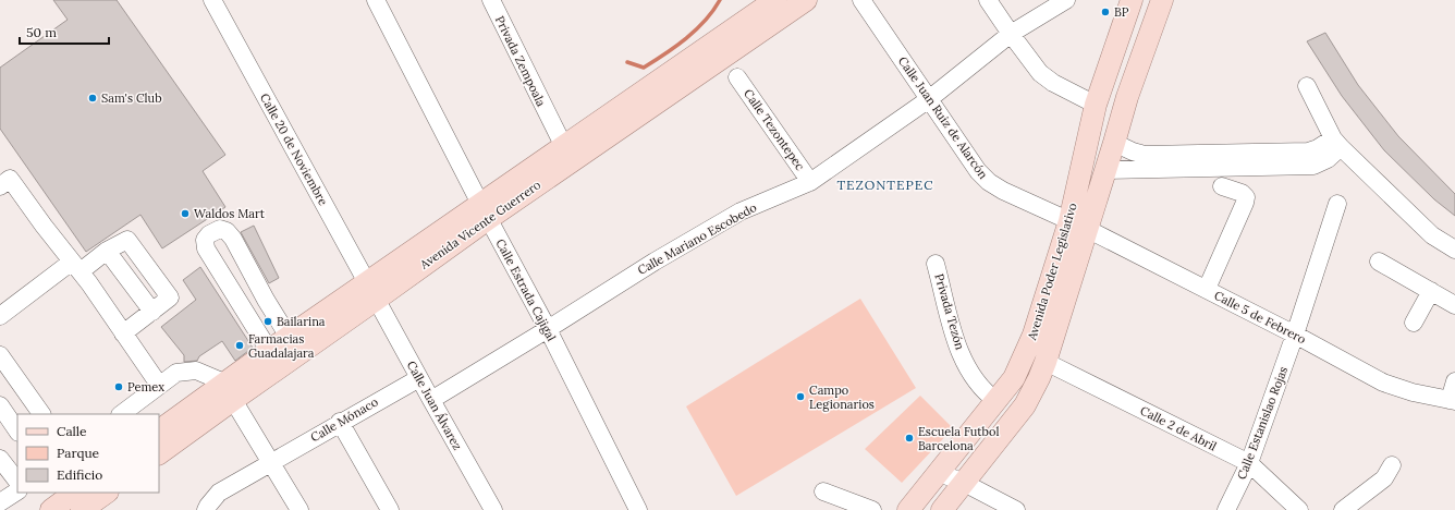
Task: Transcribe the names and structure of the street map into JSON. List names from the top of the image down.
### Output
{
  "streets": {
    "main road": ["Avenida Vicente Guerrero", "Avenida Poder Legislativo"],
    "street": [
      "Privada Zempoala",
      "Calle Juan Ruiz de Alarcón",
      "Calle Tezontepec",
      "Calle 20 de Noviembre",
      "Calle Mariano Escobedo",
      "Calle Estrada Cajigal",
      "Privada Tezón",
      "Calle 5 de Febrero",
      "Calle Juan Álvarez",
      "Calle Mónaco",
      "Calle Estanislao Rojas",
      "Calle 2 de Abril"
    ]
  },
  "crossings": [
    ["Privada Zempoala", "Avenida Vicente Guerrero"],
    ["Calle Juan Ruiz de Alarcón", "Calle Mariano Escobedo"],
    ["Calle Juan Ruiz de Alarcón", "Avenida Poder Legislativo"],
    ["Calle Juan Ruiz de Alarcón", "Calle 5 de Febrero"],
    ["Calle Tezontepec", "Calle Mariano Escobedo"],
    ["Calle 20 de Noviembre", "Avenida Vicente Guerrero"],
    ["Calle 20 de Noviembre", "Calle Juan Álvarez"],
    ["Avenida Vicente Guerrero", "Calle Estrada Cajigal"],
    ["Avenida Vicente Guerrero", "Calle Juan Álvarez"],
    ["Calle Mariano Escobedo", "Calle Estrada Cajigal"],
    ["Calle Mariano Escobedo", "Calle Juan Álvarez"],
    ["Avenida Poder Legislativo", "Privada Tezón"],
    ["Avenida Poder Legislativo", "Calle 5 de Febrero"],
    ["Avenida Poder Legislativo", "Calle 2 de Abril"],
    ["Calle 5 de Febrero", "Calle Estanislao Rojas"],
    ["Calle Juan Álvarez", "Calle Mónaco"],
    ["Calle Estanislao Rojas", "Calle 2 de Abril"]
  ],
  "districts": ["TEZONTEPEC"],
  "places": [
    "BP",
    "Sam's Club",
    "Waldos Mart",
    "Bailarina",
    "Farmacias Guadalajara",
    "Pemex",
    "Campo Legionarios",
    "Escuela Futbol Barcelona"
  ],
  "legend": ["Calle", "Parque", "Edificio"],
  "scale_bar": "50 m"
}
